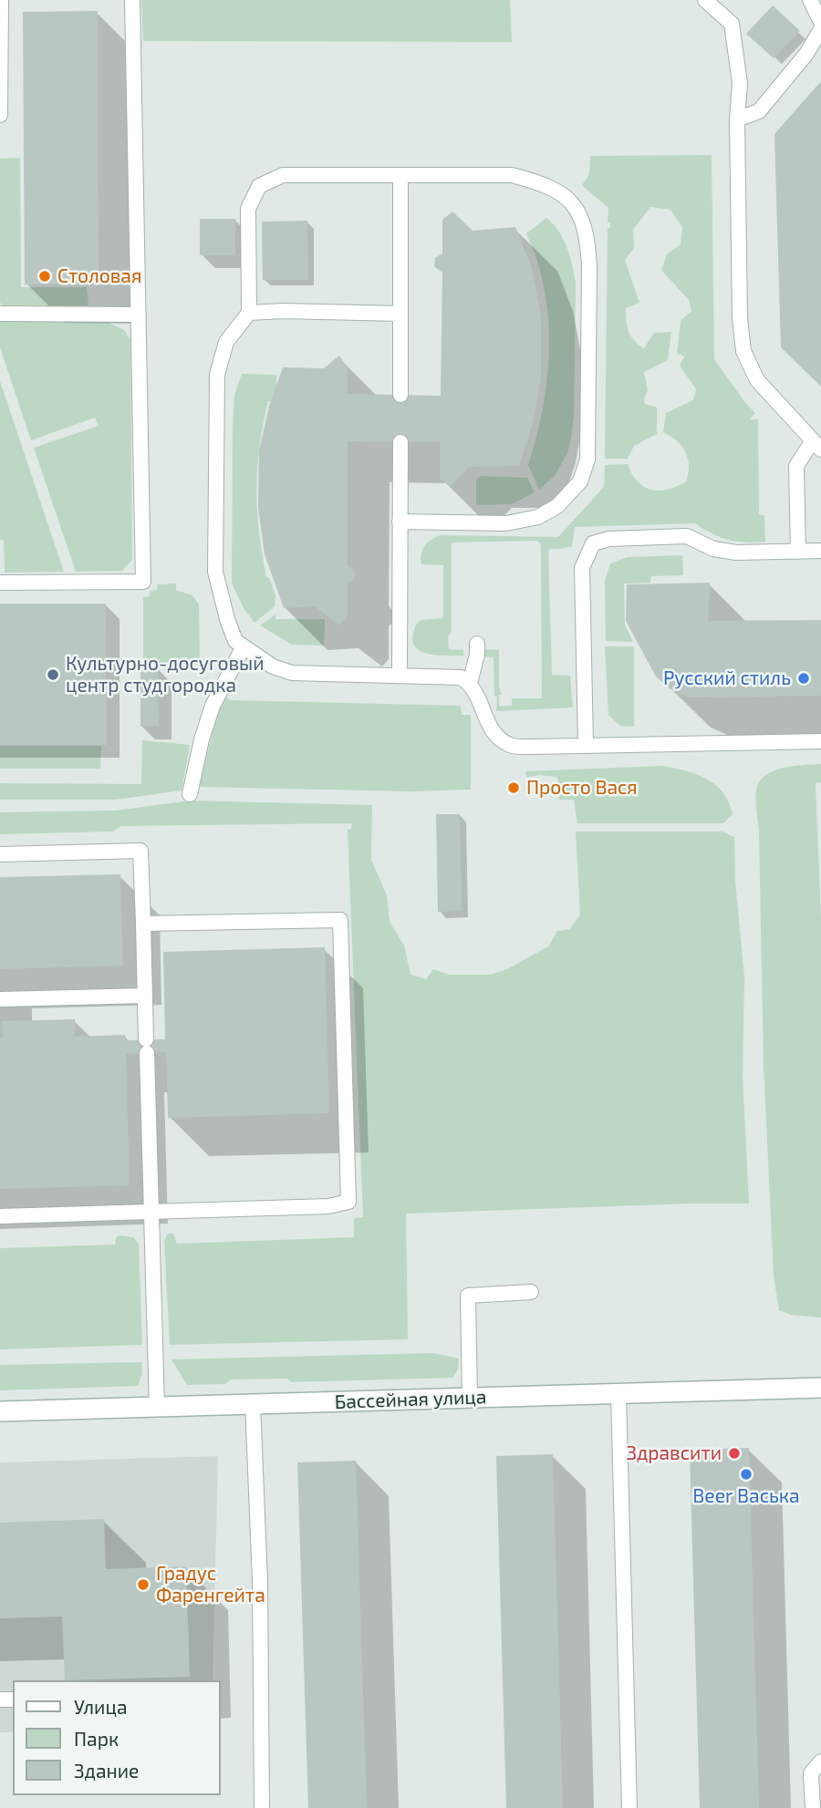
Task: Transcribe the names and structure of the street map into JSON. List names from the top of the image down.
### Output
{
  "streets": {
    "street": ["Бассейная улица"]
  },
  "places": [
    "Столовая",
    "Культурно-досуговый центр студгородка",
    "Русский стиль",
    "Просто Вася",
    "Здравсити",
    "Beer Васька",
    "Градус Фаренгейта"
  ],
  "legend": ["Улица", "Парк", "Здание"]
}
